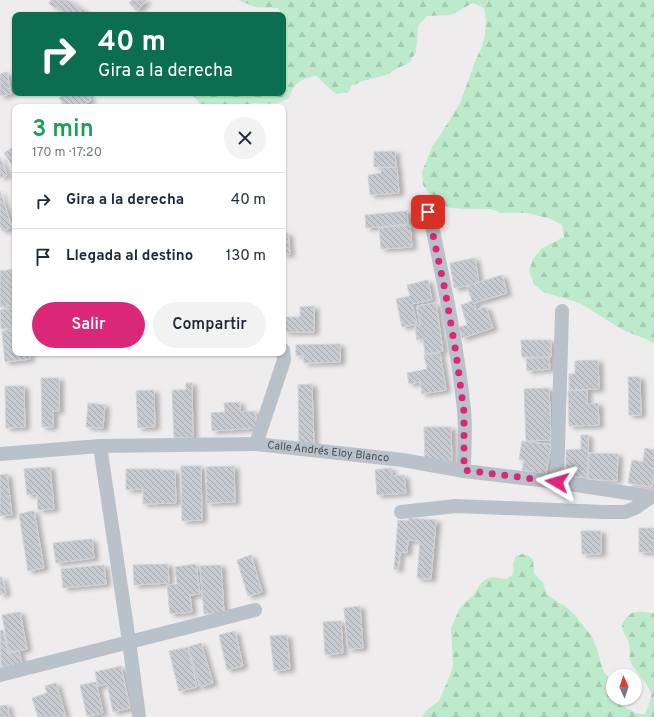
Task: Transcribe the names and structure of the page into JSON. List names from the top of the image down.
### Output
{
  "streets": {
    "street": ["Calle Andrés Eloy Blanco"]
  },
  "north": "top",
  "page": {
    "turn": ["40 m", "Gira a la derecha"],
    "heading": ["3 min", "170 m · 17:20"],
    "list": [
      {
        "name": "Gira a la derecha",
        "value": "40 m"
      },
      {
        "name": "Llegada al destino",
        "value": "130 m"
      }
    ],
    "buttons": ["Salir", "Compartir"]
  }
}
